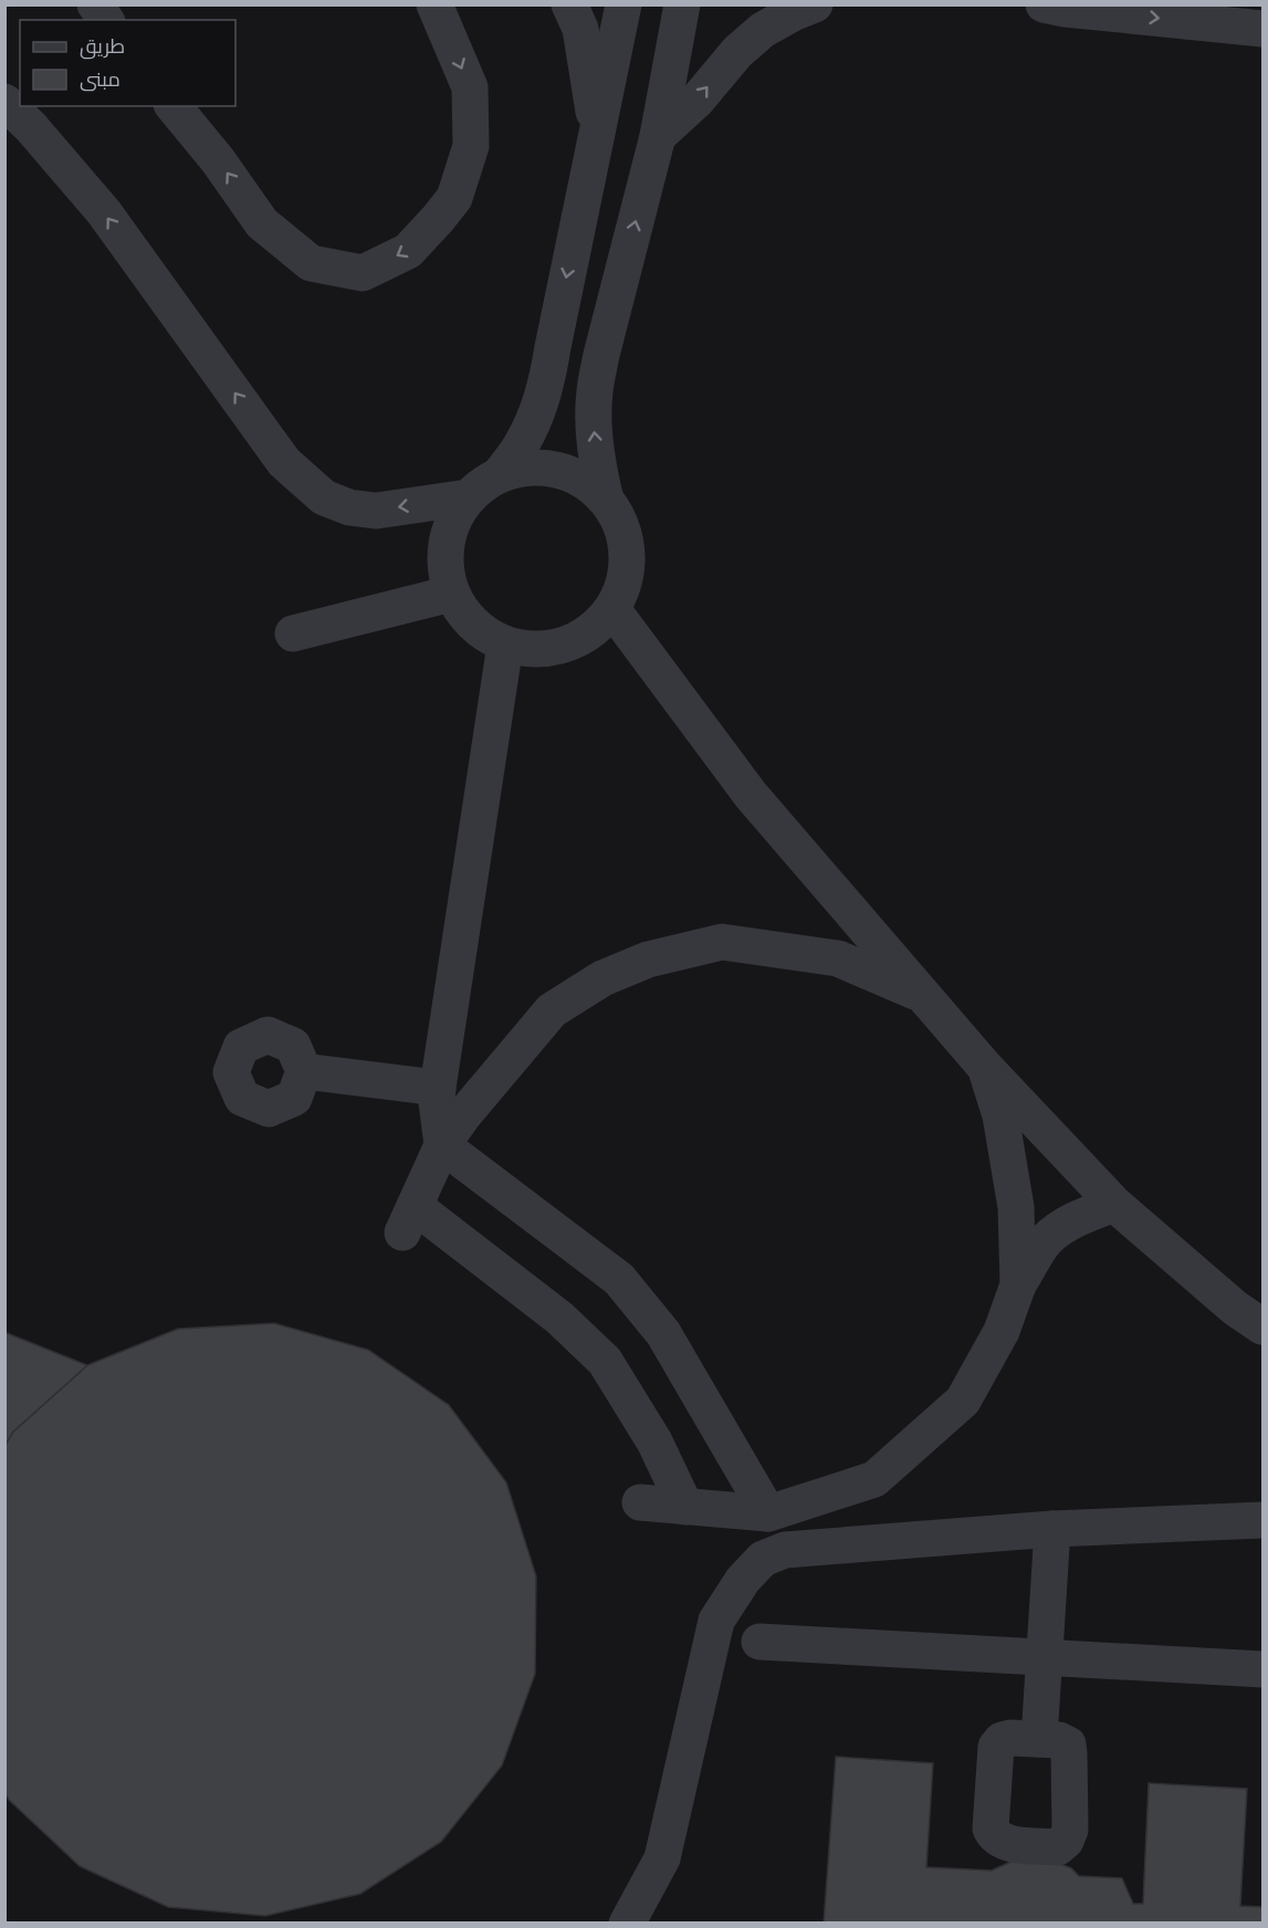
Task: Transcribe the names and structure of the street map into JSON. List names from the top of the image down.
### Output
{
  "legend": ["طريق", "مبنى"]
}
